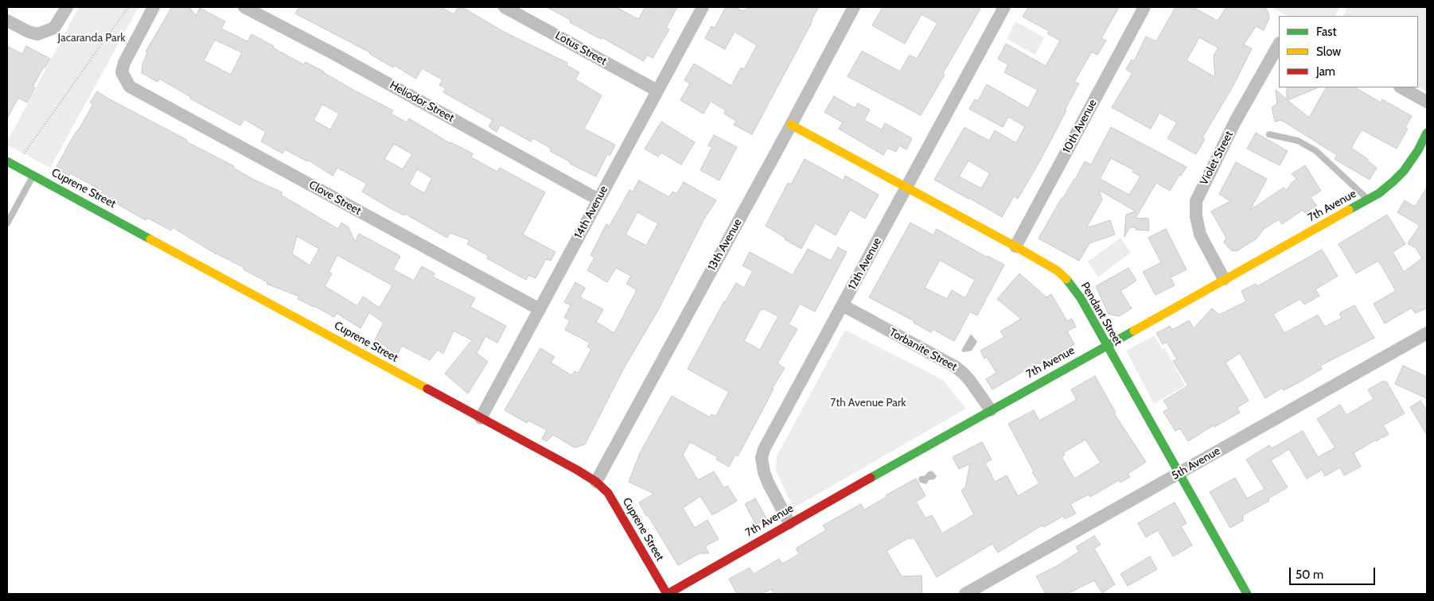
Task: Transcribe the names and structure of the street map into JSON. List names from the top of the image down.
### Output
{
  "streets": {
    "street": [
      "Lotus Street",
      "Heliodor Street",
      "10th Avenue",
      "Violet Street",
      "Cuprene Street",
      "Clove Street",
      "7th Avenue",
      "14th Avenue",
      "13th Avenue",
      "12th Avenue",
      "Pendant Street",
      "Torbanite Street",
      "5th Avenue"
    ]
  },
  "crossings": [
    ["Lotus Street", "14th Avenue"],
    ["Heliodor Street", "14th Avenue"],
    ["10th Avenue", "Pendant Street"],
    ["Violet Street", "7th Avenue"],
    ["Cuprene Street", "7th Avenue"],
    ["Cuprene Street", "14th Avenue"],
    ["Cuprene Street", "13th Avenue"],
    ["Clove Street", "14th Avenue"],
    ["7th Avenue", "12th Avenue"],
    ["7th Avenue", "Pendant Street"],
    ["7th Avenue", "Torbanite Street"],
    ["13th Avenue", "Pendant Street"],
    ["12th Avenue", "Pendant Street"],
    ["12th Avenue", "Torbanite Street"],
    ["Pendant Street", "5th Avenue"]
  ],
  "parks": ["Jacaranda Park", "7th Avenue Park"],
  "legend": ["Fast", "Slow", "Jam"],
  "scale_bar": "50 m"
}
